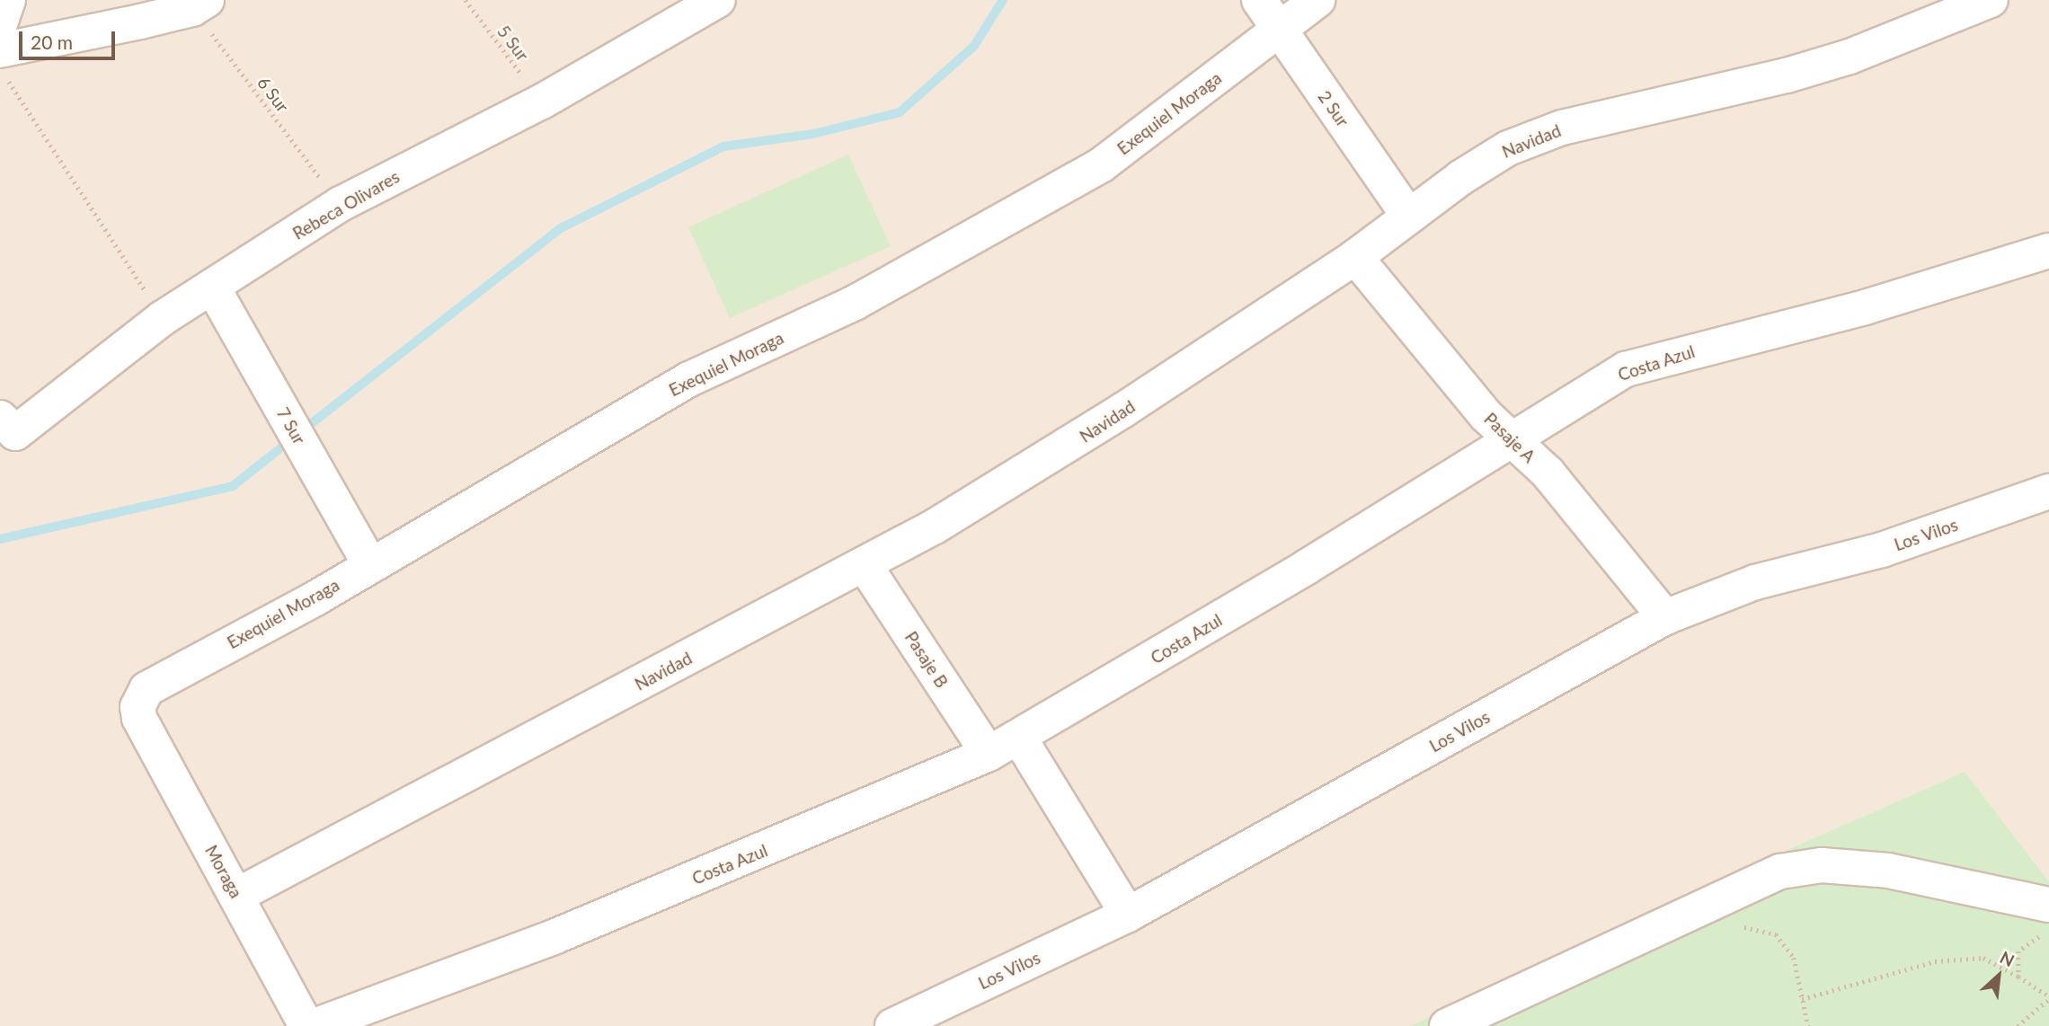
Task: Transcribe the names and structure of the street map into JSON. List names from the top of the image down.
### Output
{
  "streets": {
    "street": [
      "2 Sur",
      "Exequiel Moraga",
      "Navidad",
      "Rebeca Olivares",
      "Costa Azul",
      "7 Sur",
      "Pasaje A",
      "Los Vilos",
      "Pasaje B",
      "Moraga"
    ],
    "path": ["5 Sur", "6 Sur"]
  },
  "crossings": [
    ["5 Sur", "Rebeca Olivares"],
    ["6 Sur", "Rebeca Olivares"],
    ["2 Sur", "Exequiel Moraga"],
    ["2 Sur", "Navidad"],
    ["Exequiel Moraga", "7 Sur"],
    ["Exequiel Moraga", "Moraga"],
    ["Navidad", "Pasaje A"],
    ["Navidad", "Pasaje B"],
    ["Navidad", "Moraga"],
    ["Rebeca Olivares", "7 Sur"],
    ["Costa Azul", "Pasaje A"],
    ["Costa Azul", "Pasaje B"],
    ["Pasaje A", "Los Vilos"]
  ],
  "scale_bar": "20 m",
  "north": "top right"
}
